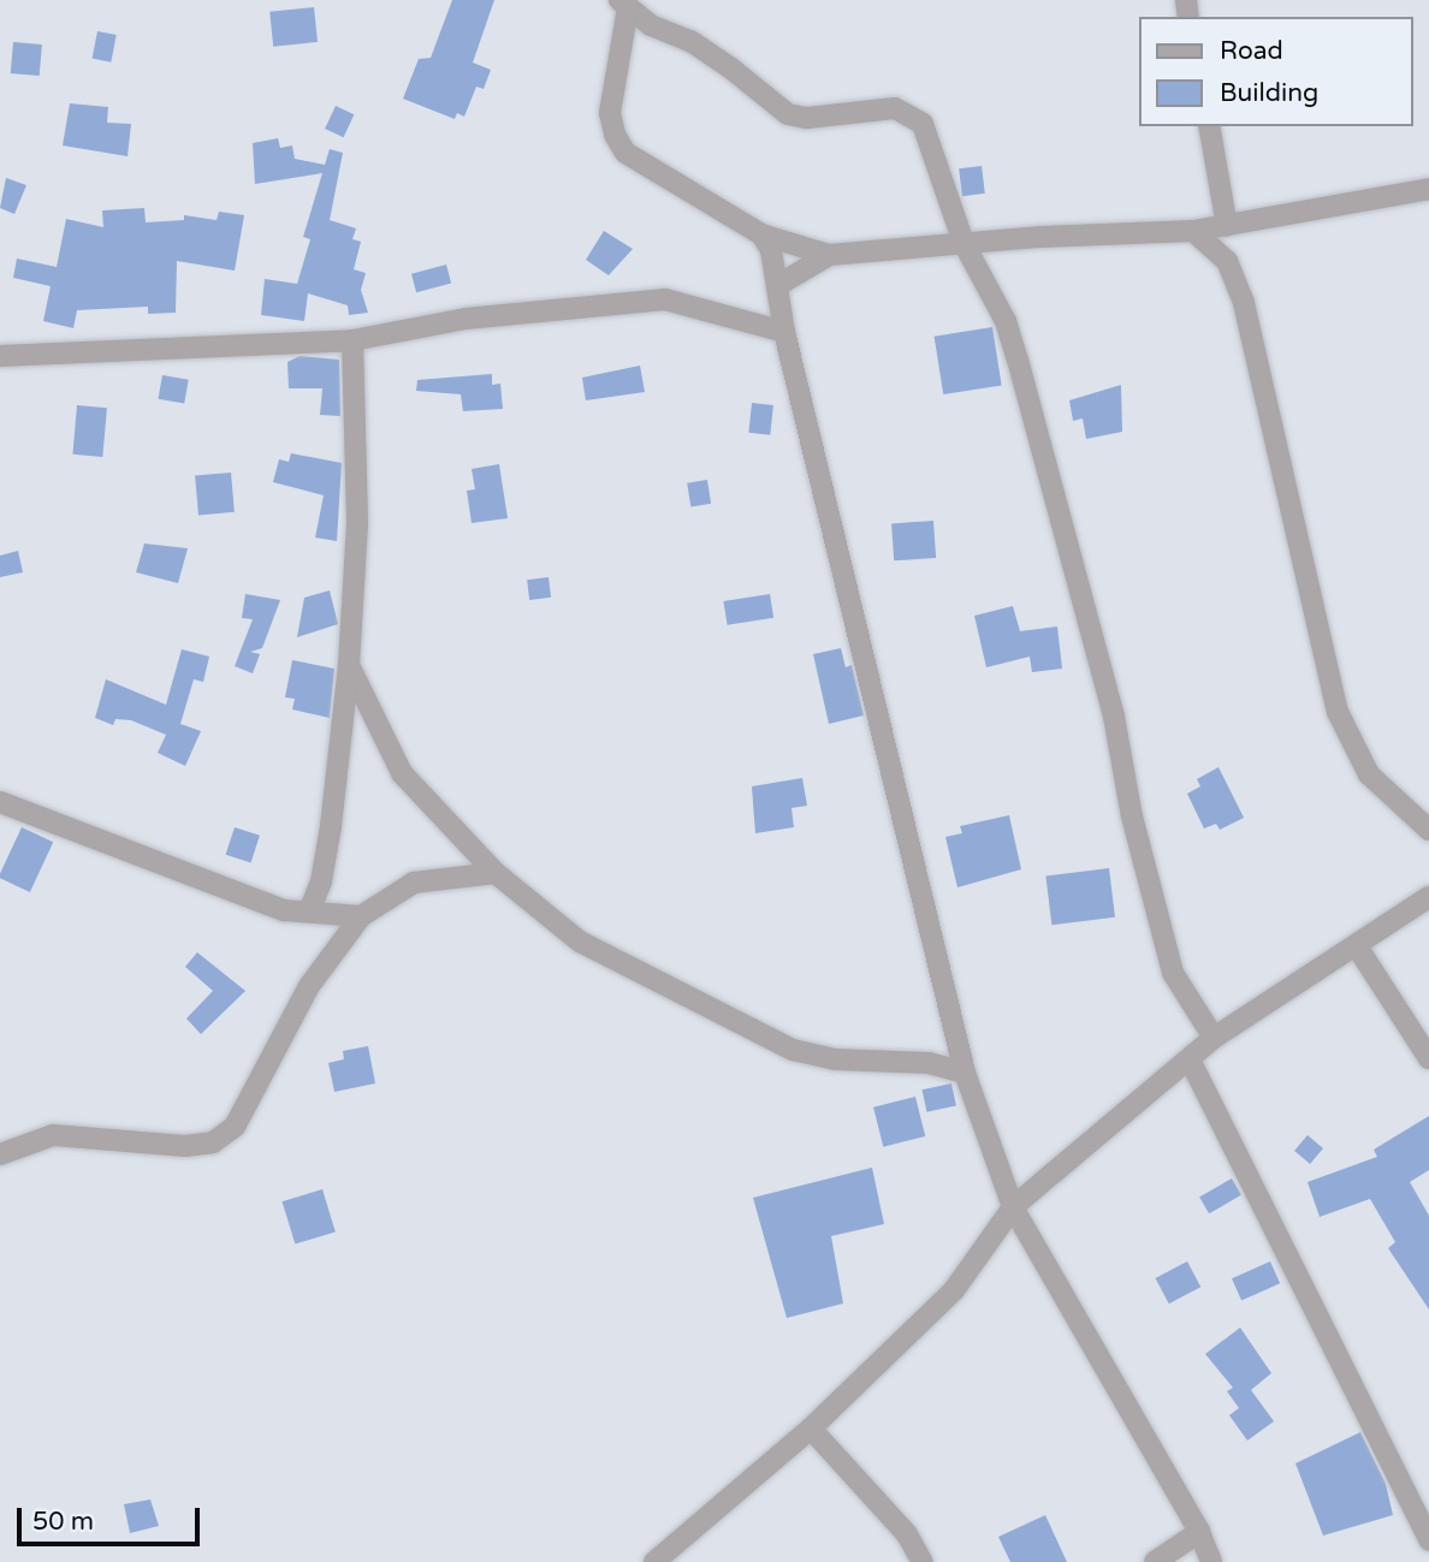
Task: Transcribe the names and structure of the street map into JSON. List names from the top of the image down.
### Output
{
  "legend": ["Road", "Building"],
  "scale_bar": "50 m"
}
